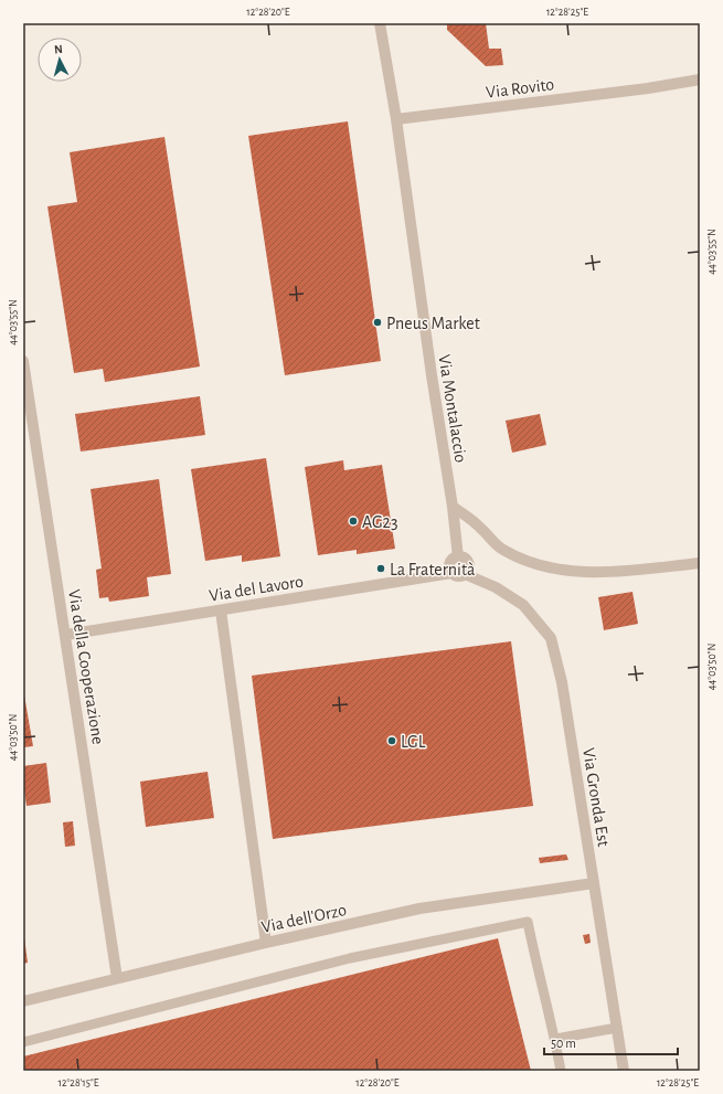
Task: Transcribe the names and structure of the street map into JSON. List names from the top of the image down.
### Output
{
  "streets": {
    "street": [
      "Via Rovito",
      "Via Montalaccio",
      "Via del Lavoro",
      "Via della Cooperazione",
      "Via Gronda Est",
      "Via dell'Orzo"
    ]
  },
  "crossings": [
    ["Via Rovito", "Via Montalaccio"],
    ["Via del Lavoro", "Via della Cooperazione"],
    ["Via del Lavoro", "Via Gronda Est"],
    ["Via della Cooperazione", "Via dell'Orzo"],
    ["Via Gronda Est", "Via dell'Orzo"]
  ],
  "places": [
    "Pneus Market",
    "AG23",
    "La Fraternità",
    "LGL"
  ],
  "scale_bar": "50 m",
  "north": "top",
  "coordinates": [
    "12°28'20\"E",
    "12°28'25\"E",
    "44°03'55\"N",
    "44°03'50\"N",
    "12°28'15\"E"
  ]
}
